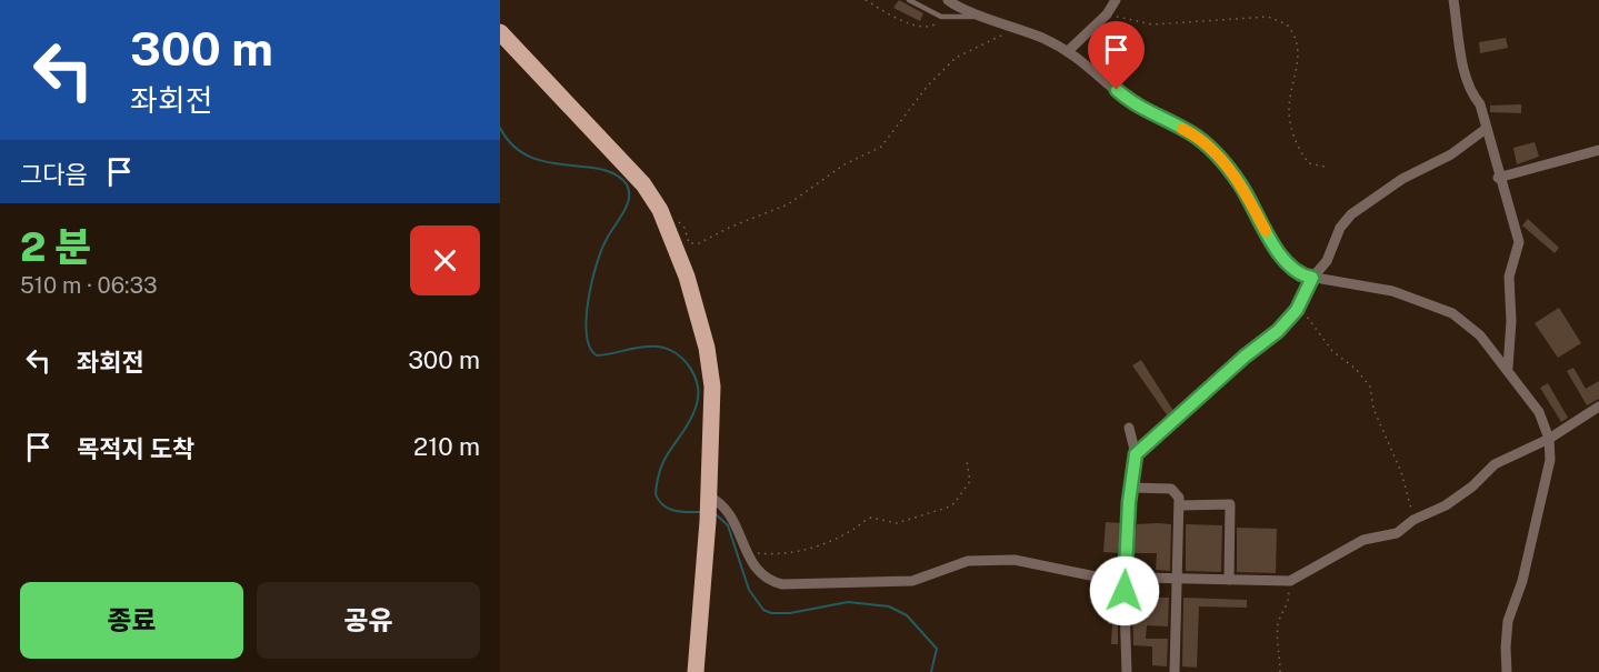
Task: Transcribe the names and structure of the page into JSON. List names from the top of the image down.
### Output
{
  "page": {
    "turn": ["300 m", "좌회전"],
    "then": "그다음",
    "heading": ["2 분", "510 m · 06:33"],
    "list": [
      {
        "name": "좌회전",
        "value": "300 m"
      },
      {
        "name": "목적지 도착",
        "value": "210 m"
      }
    ],
    "buttons": ["종료", "공유"]
  }
}
